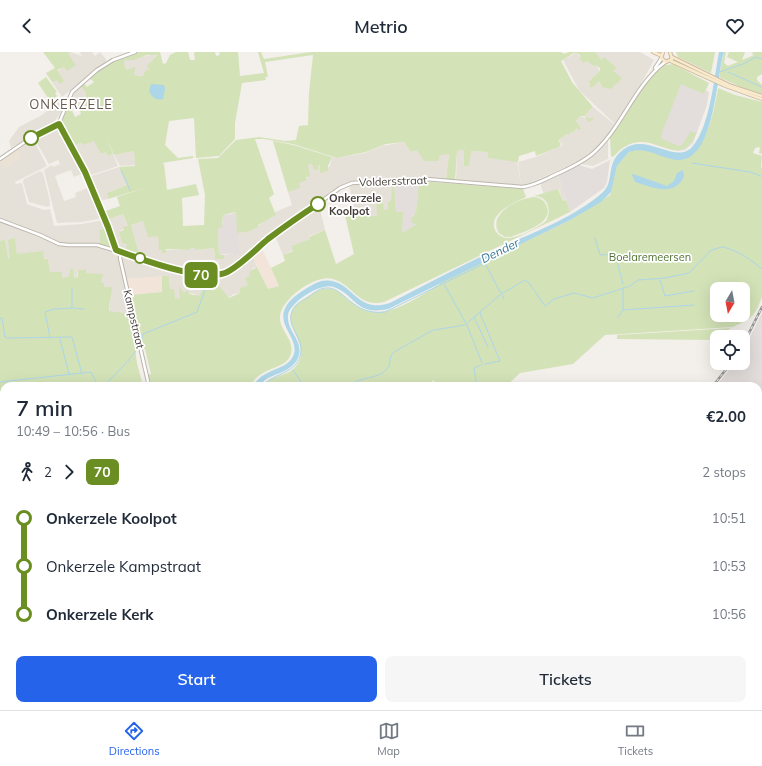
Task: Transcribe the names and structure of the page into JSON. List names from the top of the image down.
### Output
{
  "streets": {
    "street": ["Voldersstraat", "Kampstraat"]
  },
  "crossings": [
    ["Voldersstraat", "Kampstraat"]
  ],
  "districts": ["ONKERZELE"],
  "water": ["Dender"],
  "parks": ["Boelaremeersen"],
  "places": ["Onkerzele Koolpot"],
  "lines": ["bus line 70"],
  "north": "bottom",
  "page": {
    "header": "Metrio",
    "on_map": "70",
    "heading": ["7 min", "10:49 – 10:56 · Bus", "€2.00"],
    "legs": ["2", "70", "2 stops"],
    "list": [
      {
        "name": "Onkerzele Koolpot",
        "value": "10:51"
      },
      {
        "name": "Onkerzele Kampstraat",
        "value": "10:53"
      },
      {
        "name": "Onkerzele Kerk",
        "value": "10:56"
      }
    ],
    "buttons": ["Start", "Tickets"],
    "tabs": ["Directions", "Map", "Tickets"]
  }
}
